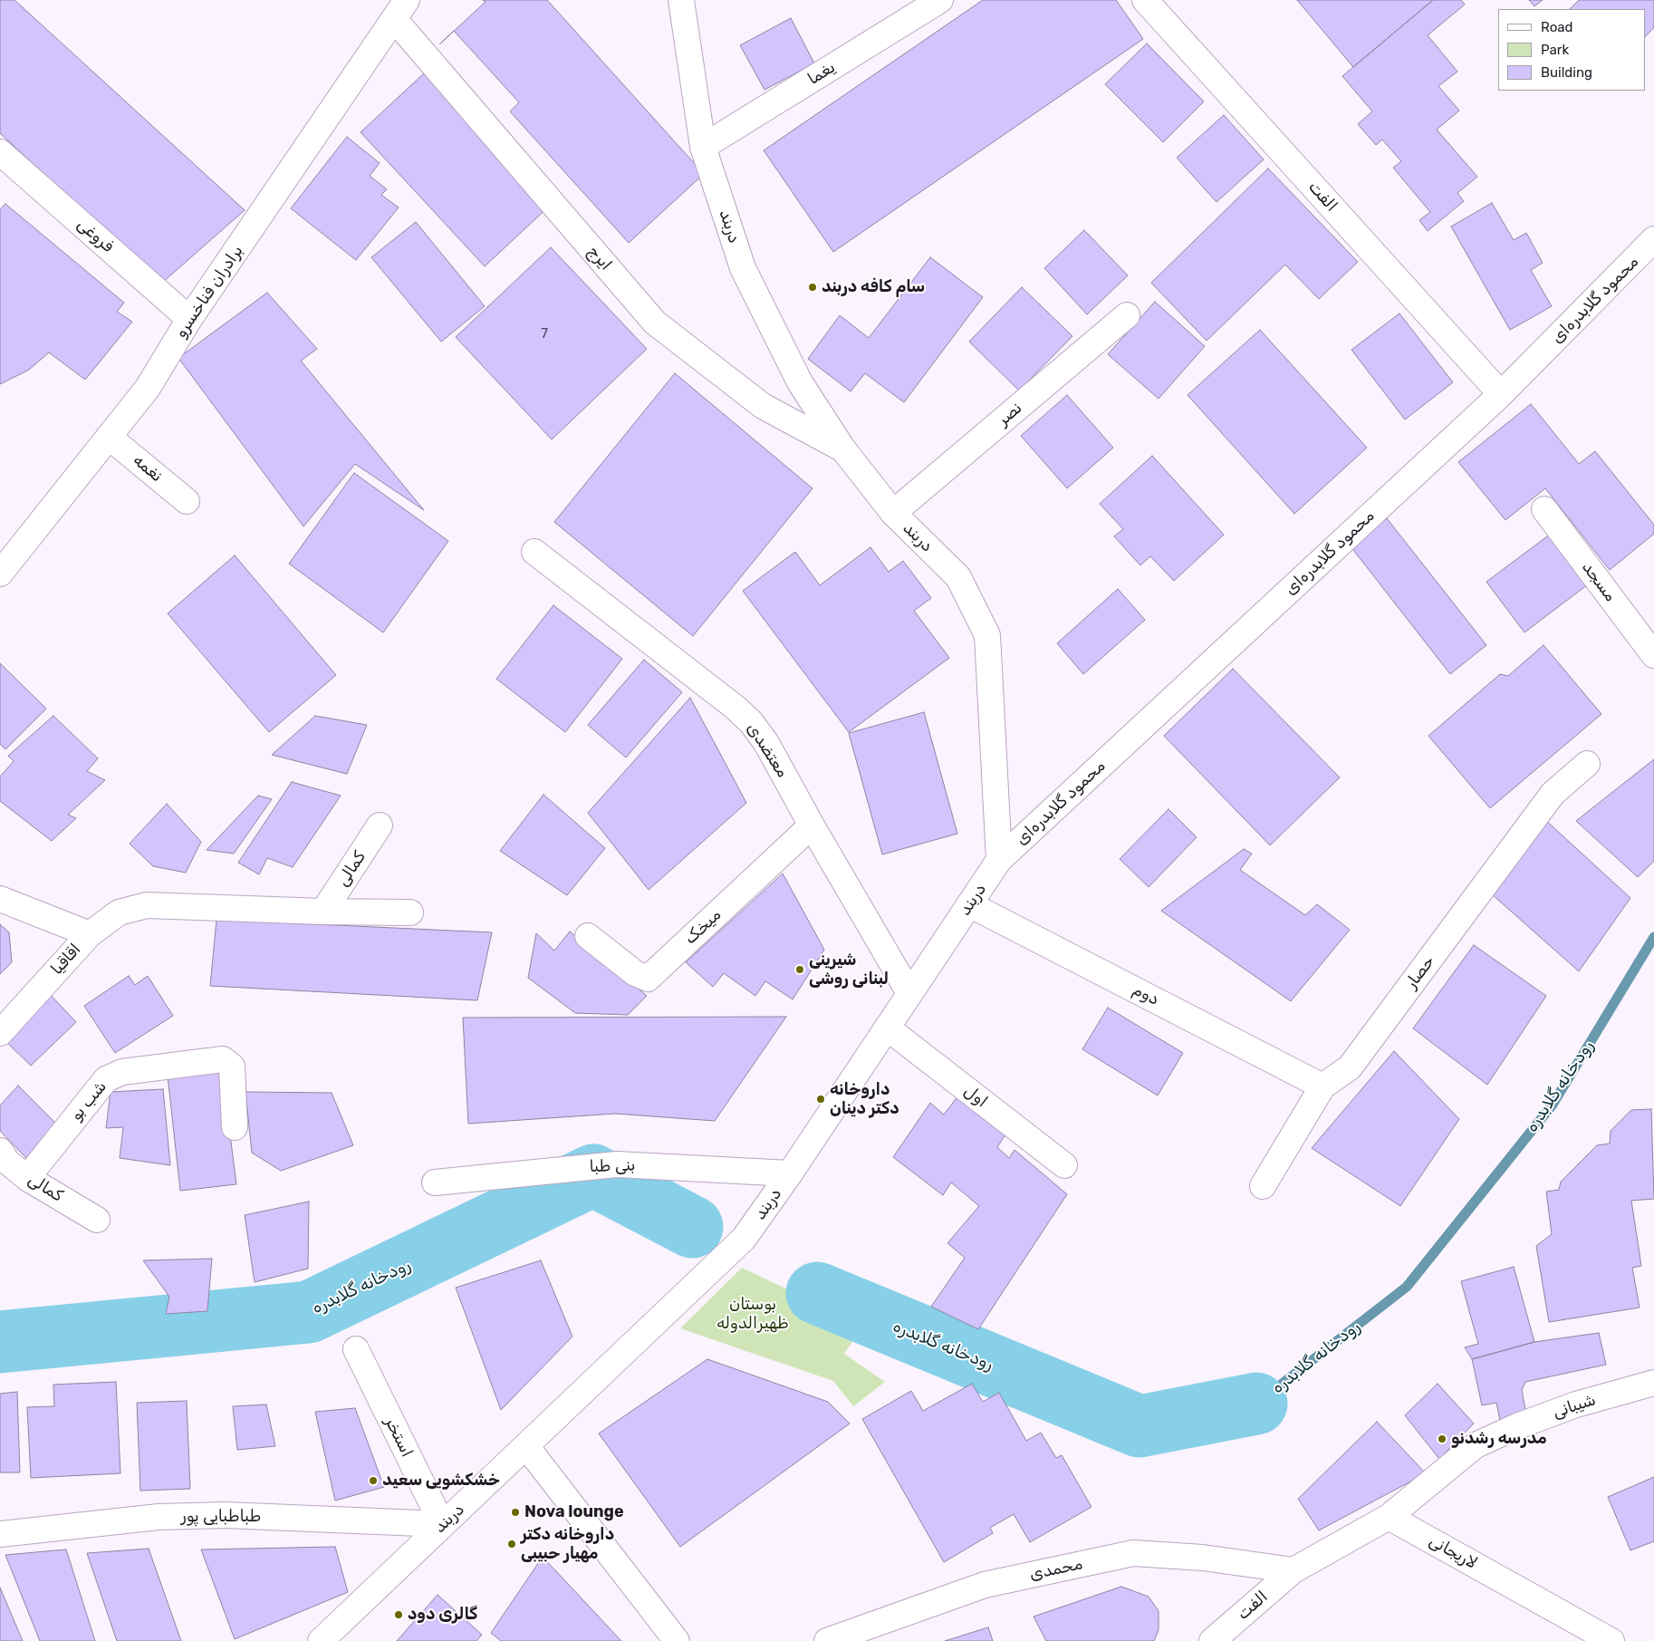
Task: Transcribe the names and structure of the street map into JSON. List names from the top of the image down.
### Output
{
  "streets": {
    "street": [
      "یغما",
      "الفت",
      "دربند",
      "فروغی",
      "ایرج",
      "برادران فناخسرو",
      "محمود گلابدره‌ای",
      "نصر",
      "نغمه",
      "مسجد",
      "معتضدی",
      "کمالی",
      "میخک",
      "اقاقیا",
      "حصار",
      "دوم",
      "اول",
      "شب بو",
      "بنی طبا",
      "شیبانی",
      "استخر",
      "طباطبایی پور",
      "لاریجانی",
      "محمدی"
    ]
  },
  "crossings": [
    ["یغما", "دربند"],
    ["الفت", "محمود گلابدره‌ای"],
    ["الفت", "محمدی"],
    ["دربند", "ایرج"],
    ["دربند", "محمود گلابدره‌ای"],
    ["دربند", "نصر"],
    ["دربند", "معتضدی"],
    ["دربند", "دوم"],
    ["دربند", "اول"],
    ["دربند", "بنی طبا"],
    ["دربند", "استخر"],
    ["دربند", "طباطبایی پور"],
    ["فروغی", "برادران فناخسرو"],
    ["ایرج", "برادران فناخسرو"],
    ["برادران فناخسرو", "نغمه"],
    ["معتضدی", "میخک"],
    ["کمالی", "اقاقیا"],
    ["کمالی", "شب بو"],
    ["حصار", "دوم"],
    ["شیبانی", "لاریجانی"],
    ["استخر", "طباطبایی پور"]
  ],
  "water": ["رودخانه گلابدره"],
  "parks": ["بوستان ظهیرالدوله"],
  "places": [
    "سام کافه دربند",
    "شیرینی لبنانی روشی",
    "داروخانه دکتر دینان",
    "مدرسه رشدنو",
    "خشکشویی سعید",
    "Nova lounge",
    "داروخانه دکتر مهیار حبیبی",
    "گالری دود"
  ],
  "house_numbers": ["7"],
  "legend": ["Road", "Park", "Building"]
}
